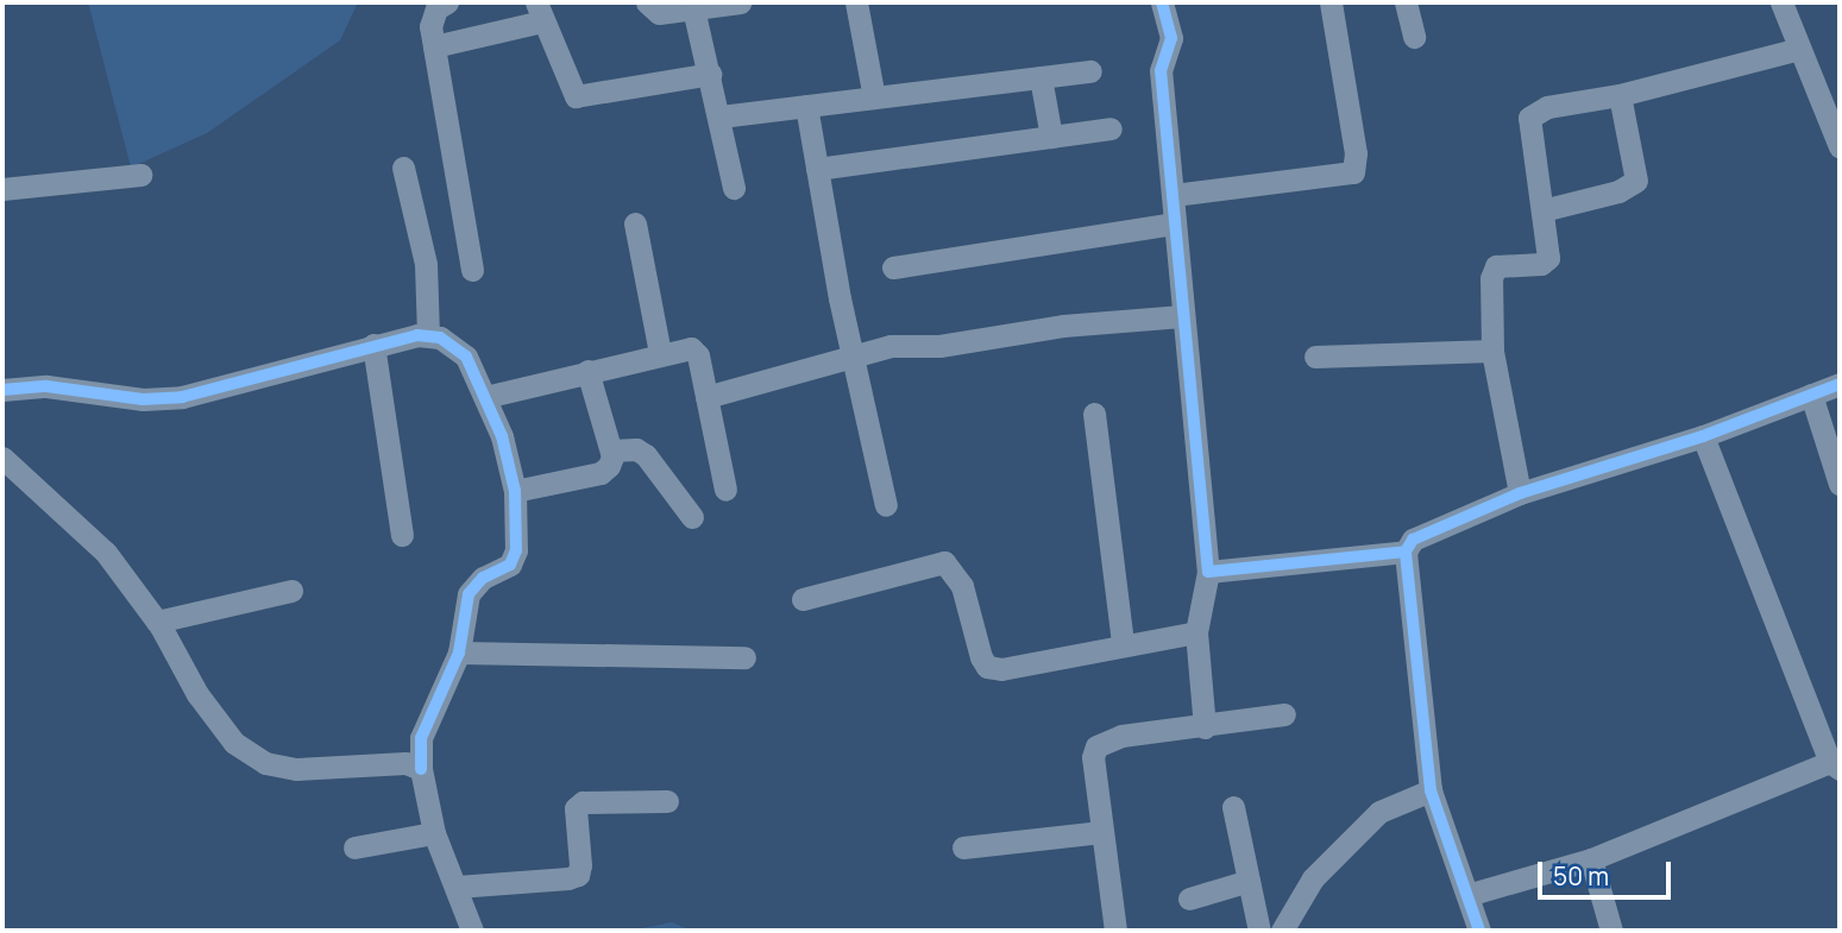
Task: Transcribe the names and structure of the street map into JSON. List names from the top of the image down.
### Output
{
  "scale_bar": "50 m"
}
